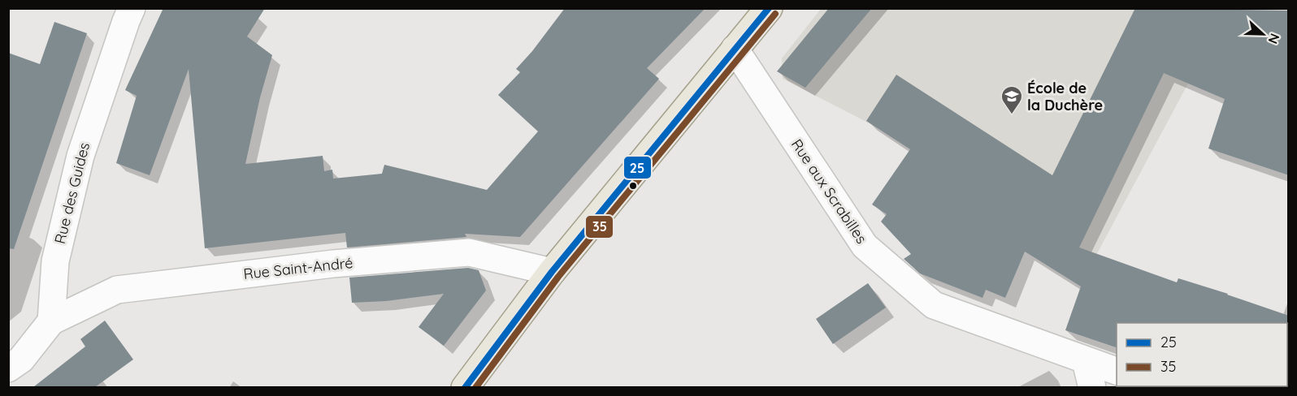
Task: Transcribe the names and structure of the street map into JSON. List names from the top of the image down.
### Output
{
  "streets": {
    "street": ["Rue aux Scrabilles", "Rue des Guides", "Rue Saint-André"]
  },
  "crossings": [
    ["Rue des Guides", "Rue Saint-André"]
  ],
  "places": {
    "school or university": ["École de la Duchère"]
  },
  "lines": ["transit line 25", "transit line 35"],
  "legend": ["25", "35"],
  "north": "right"
}
